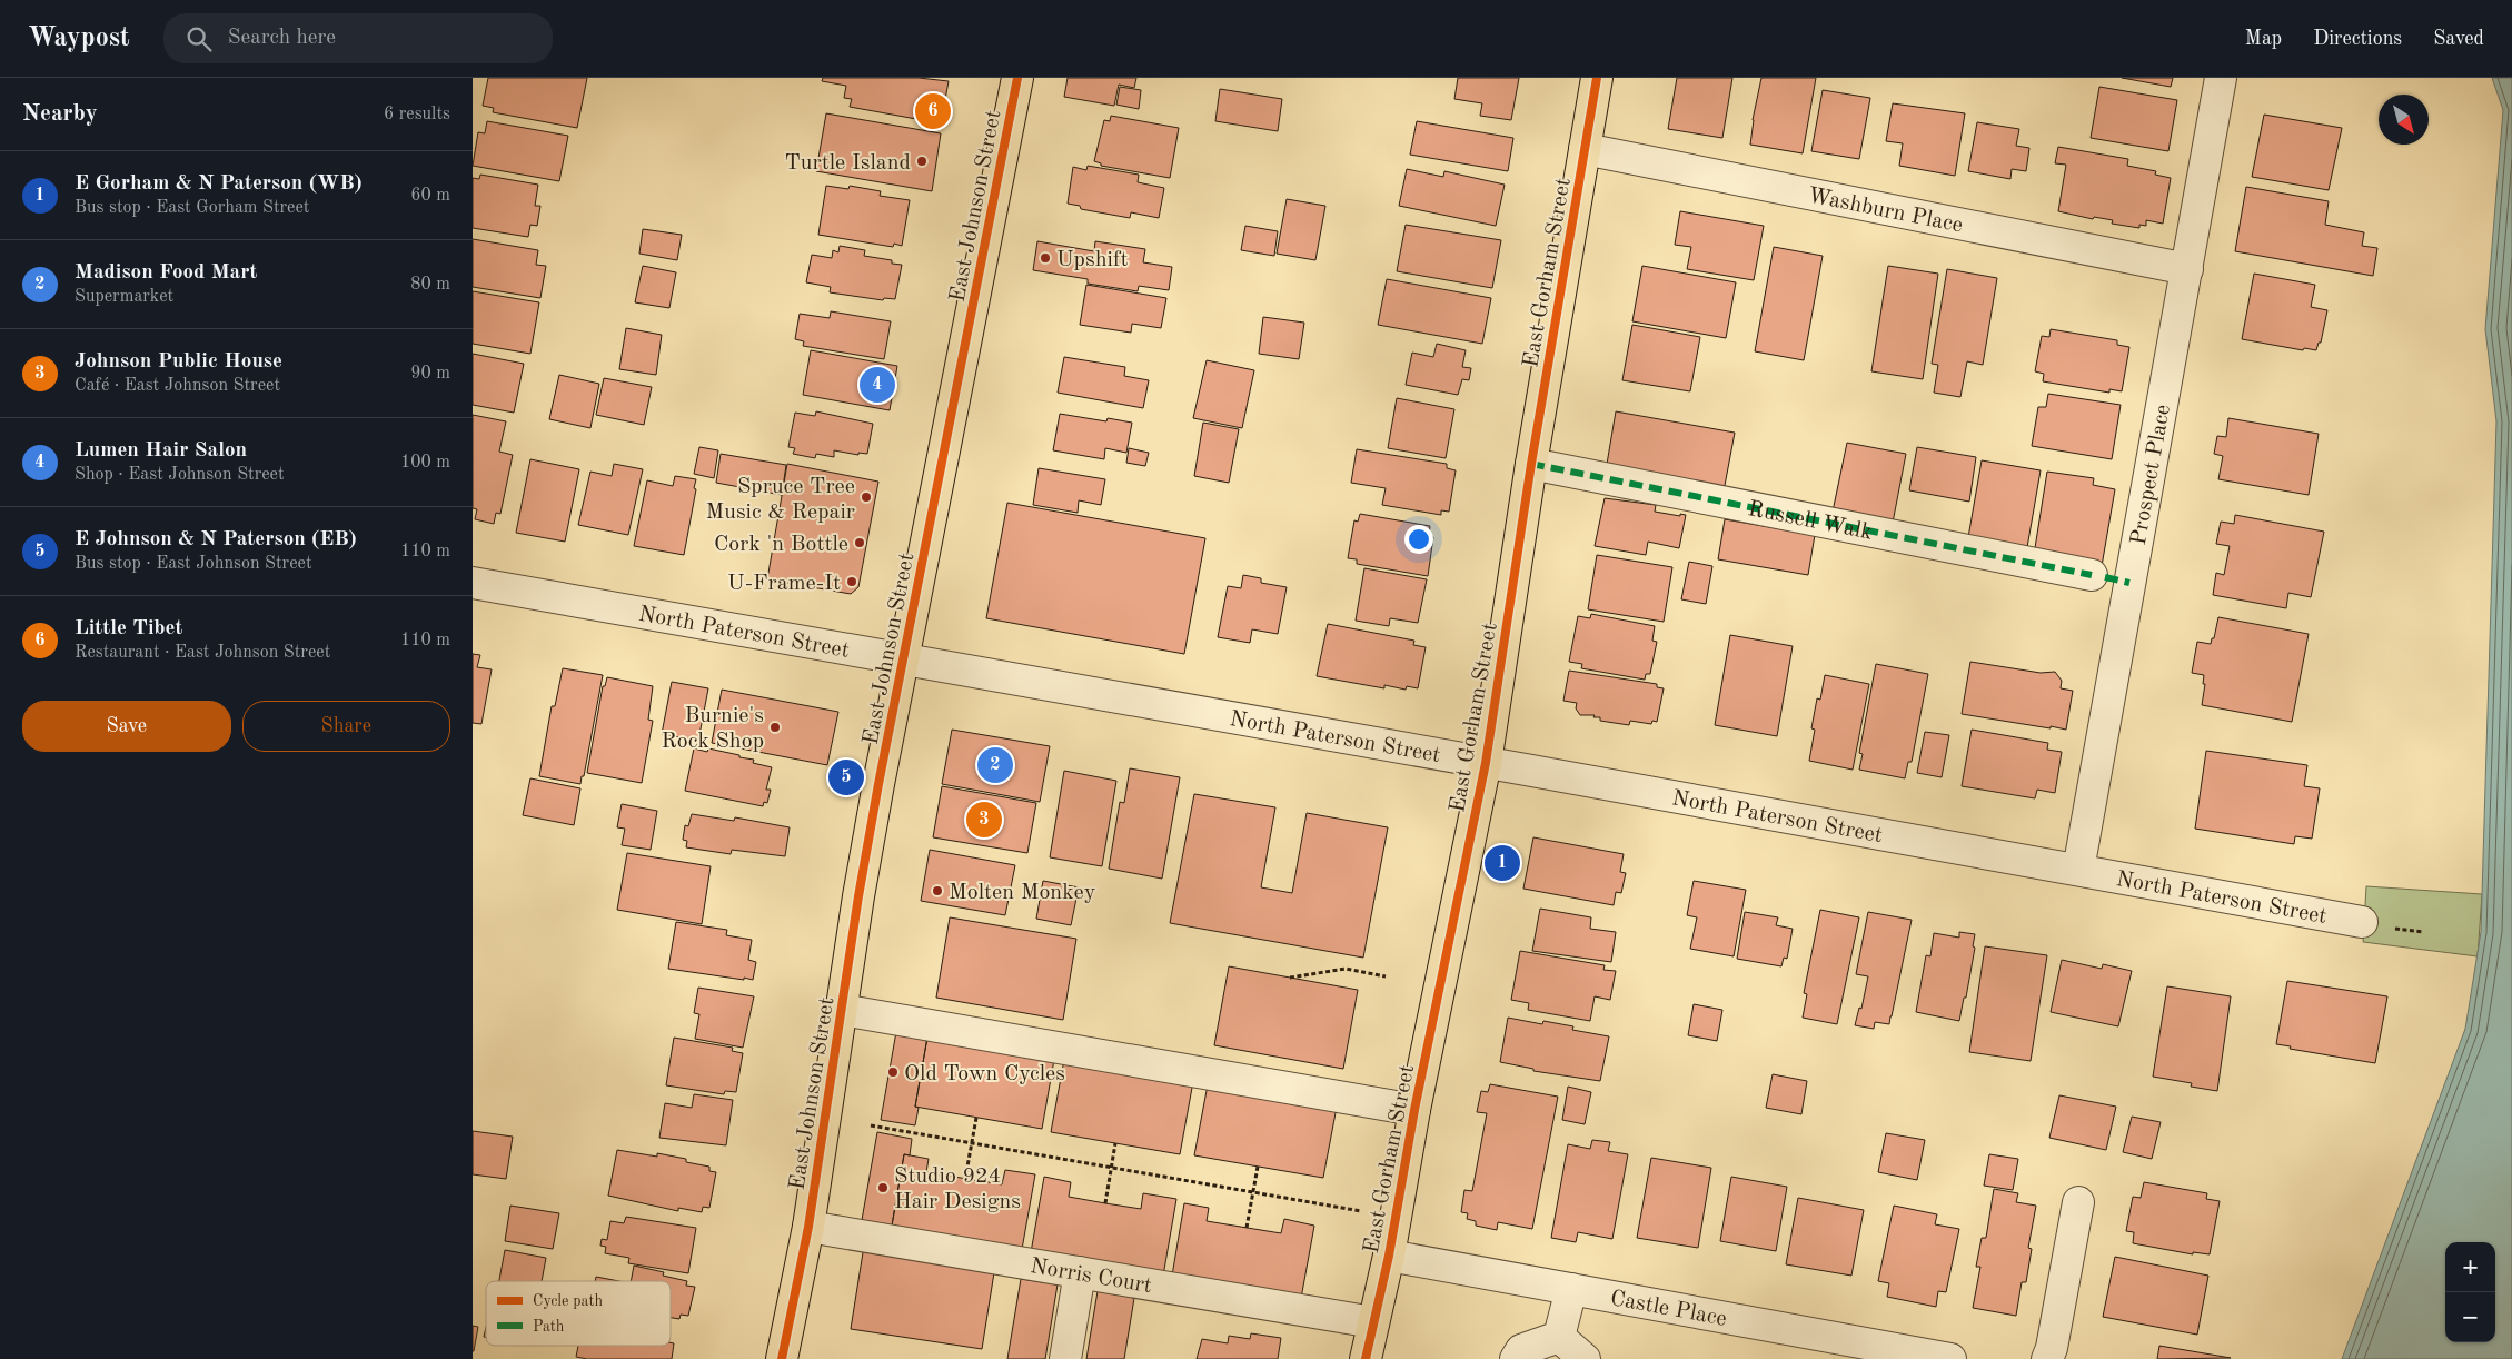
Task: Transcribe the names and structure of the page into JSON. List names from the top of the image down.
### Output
{
  "streets": {
    "main road": ["East Johnson Street", "East Gorham Street"],
    "street": [
      "Washburn Place",
      "Prospect Place",
      "Russell Walk",
      "North Paterson Street",
      "Norris Court",
      "Castle Place"
    ]
  },
  "crossings": [
    ["East Johnson Street", "North Paterson Street"],
    ["East Johnson Street", "Norris Court"],
    ["Washburn Place", "East Gorham Street"],
    ["Washburn Place", "Prospect Place"],
    ["East Gorham Street", "Russell Walk"],
    ["East Gorham Street", "North Paterson Street"],
    ["East Gorham Street", "Norris Court"],
    ["East Gorham Street", "Castle Place"],
    ["Prospect Place", "Russell Walk"],
    ["Prospect Place", "North Paterson Street"]
  ],
  "places": [
    "Turtle Island",
    "Upshift",
    "Spruce Tree Music & Repair",
    "Cork 'n Bottle",
    "U-Frame-It",
    "Burnie's Rock Shop",
    "Molten Monkey",
    "Old Town Cycles",
    "Studio 924 Hair Designs"
  ],
  "legend": ["Cycle path", "Path"],
  "north": "bottom right",
  "page": {
    "header": "Waypost",
    "search": "Search here",
    "nav": ["Map", "Directions", "Saved"],
    "heading": ["Nearby", "6 results"],
    "pins": [
      "6",
      "4",
      "2",
      "5",
      "3",
      "1"
    ],
    "list": [
      {
        "mark": "1",
        "name": "E Gorham & N Paterson (WB)",
        "note": "Bus stop · East Gorham Street",
        "value": "60 m"
      },
      {
        "mark": "2",
        "name": "Madison Food Mart",
        "note": "Supermarket",
        "value": "80 m"
      },
      {
        "mark": "3",
        "name": "Johnson Public House",
        "note": "Café · East Johnson Street",
        "value": "90 m"
      },
      {
        "mark": "4",
        "name": "Lumen Hair Salon",
        "note": "Shop · East Johnson Street",
        "value": "100 m"
      },
      {
        "mark": "5",
        "name": "E Johnson & N Paterson (EB)",
        "note": "Bus stop · East Johnson Street",
        "value": "110 m"
      },
      {
        "mark": "6",
        "name": "Little Tibet",
        "note": "Restaurant · East Johnson Street",
        "value": "110 m"
      }
    ],
    "buttons": ["Save", "Share"],
    "map_buttons": ["+", "−"]
  }
}
